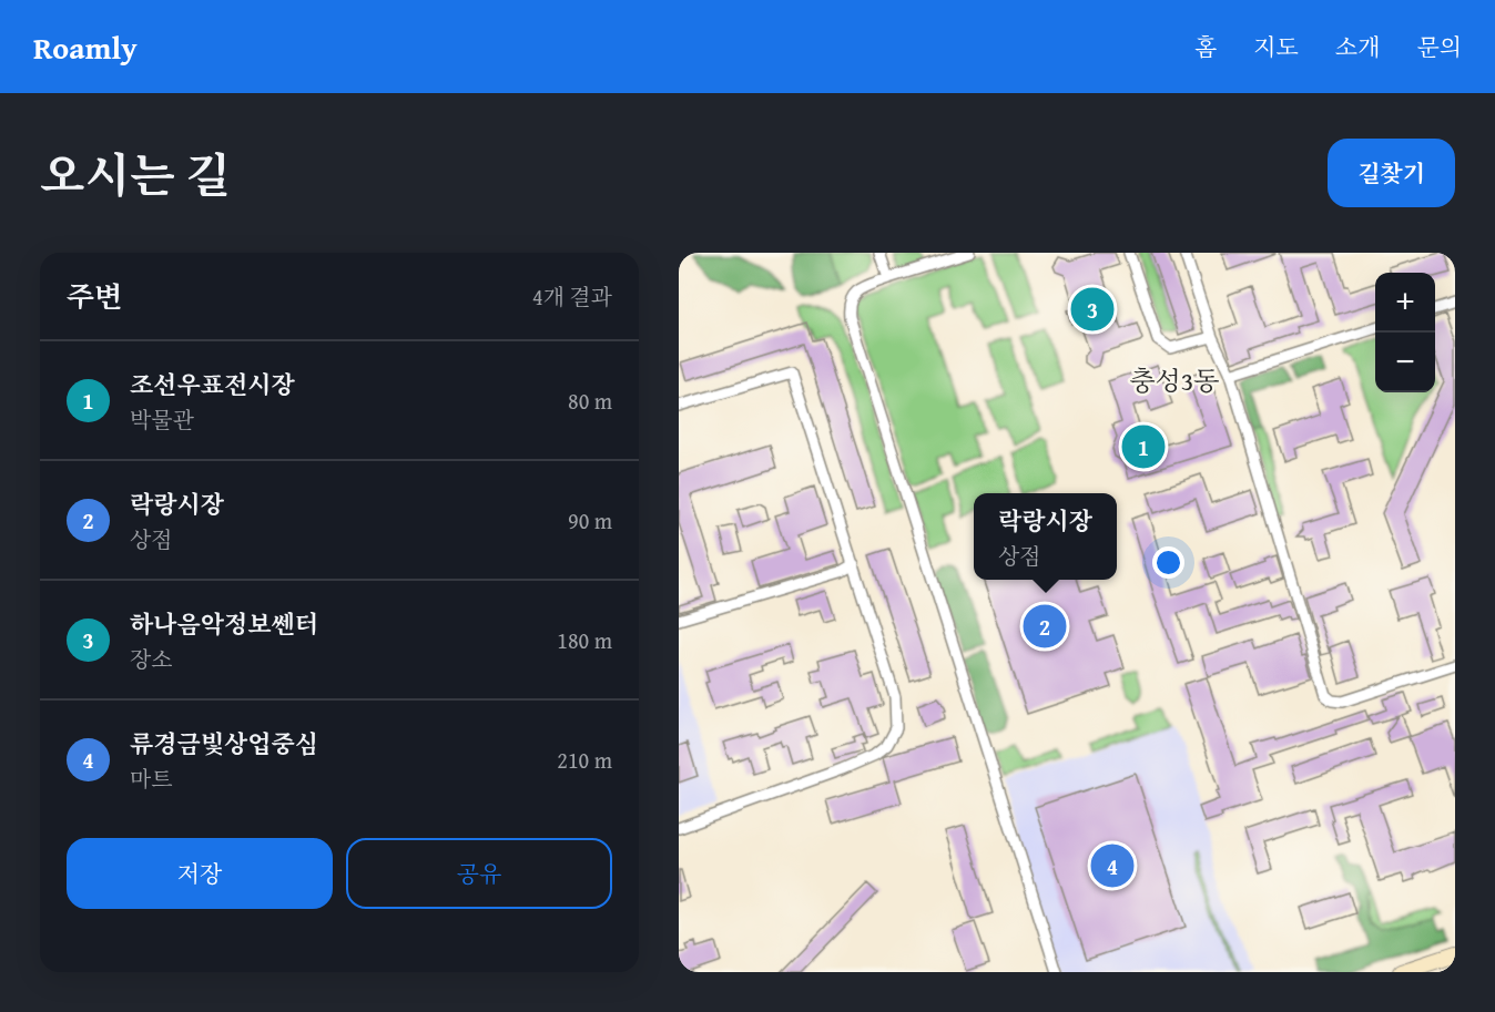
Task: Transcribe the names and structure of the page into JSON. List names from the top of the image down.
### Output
{
  "districts": ["충성3동"],
  "page": {
    "header": "Roamly",
    "nav": [
      "홈",
      "지도",
      "소개",
      "문의"
    ],
    "title": "오시는 길",
    "buttons": [
      "길찾기",
      ["저장", "공유"]
    ],
    "heading": ["주변", "4개 결과"],
    "map_buttons": ["+", "−"],
    "pins": [
      "3",
      "1",
      "2",
      "4"
    ],
    "list": [
      {
        "mark": "1",
        "name": "조선우표전시장",
        "note": "박물관",
        "value": "80 m"
      },
      {
        "mark": "2",
        "name": "락랑시장",
        "note": "상점",
        "value": "90 m"
      },
      {
        "mark": "3",
        "name": "하나음악정보쎈터",
        "note": "장소",
        "value": "180 m"
      },
      {
        "mark": "4",
        "name": "류경금빛상업중심",
        "note": "마트",
        "value": "210 m"
      }
    ],
    "popup": ["락랑시장", "상점"]
  }
}
